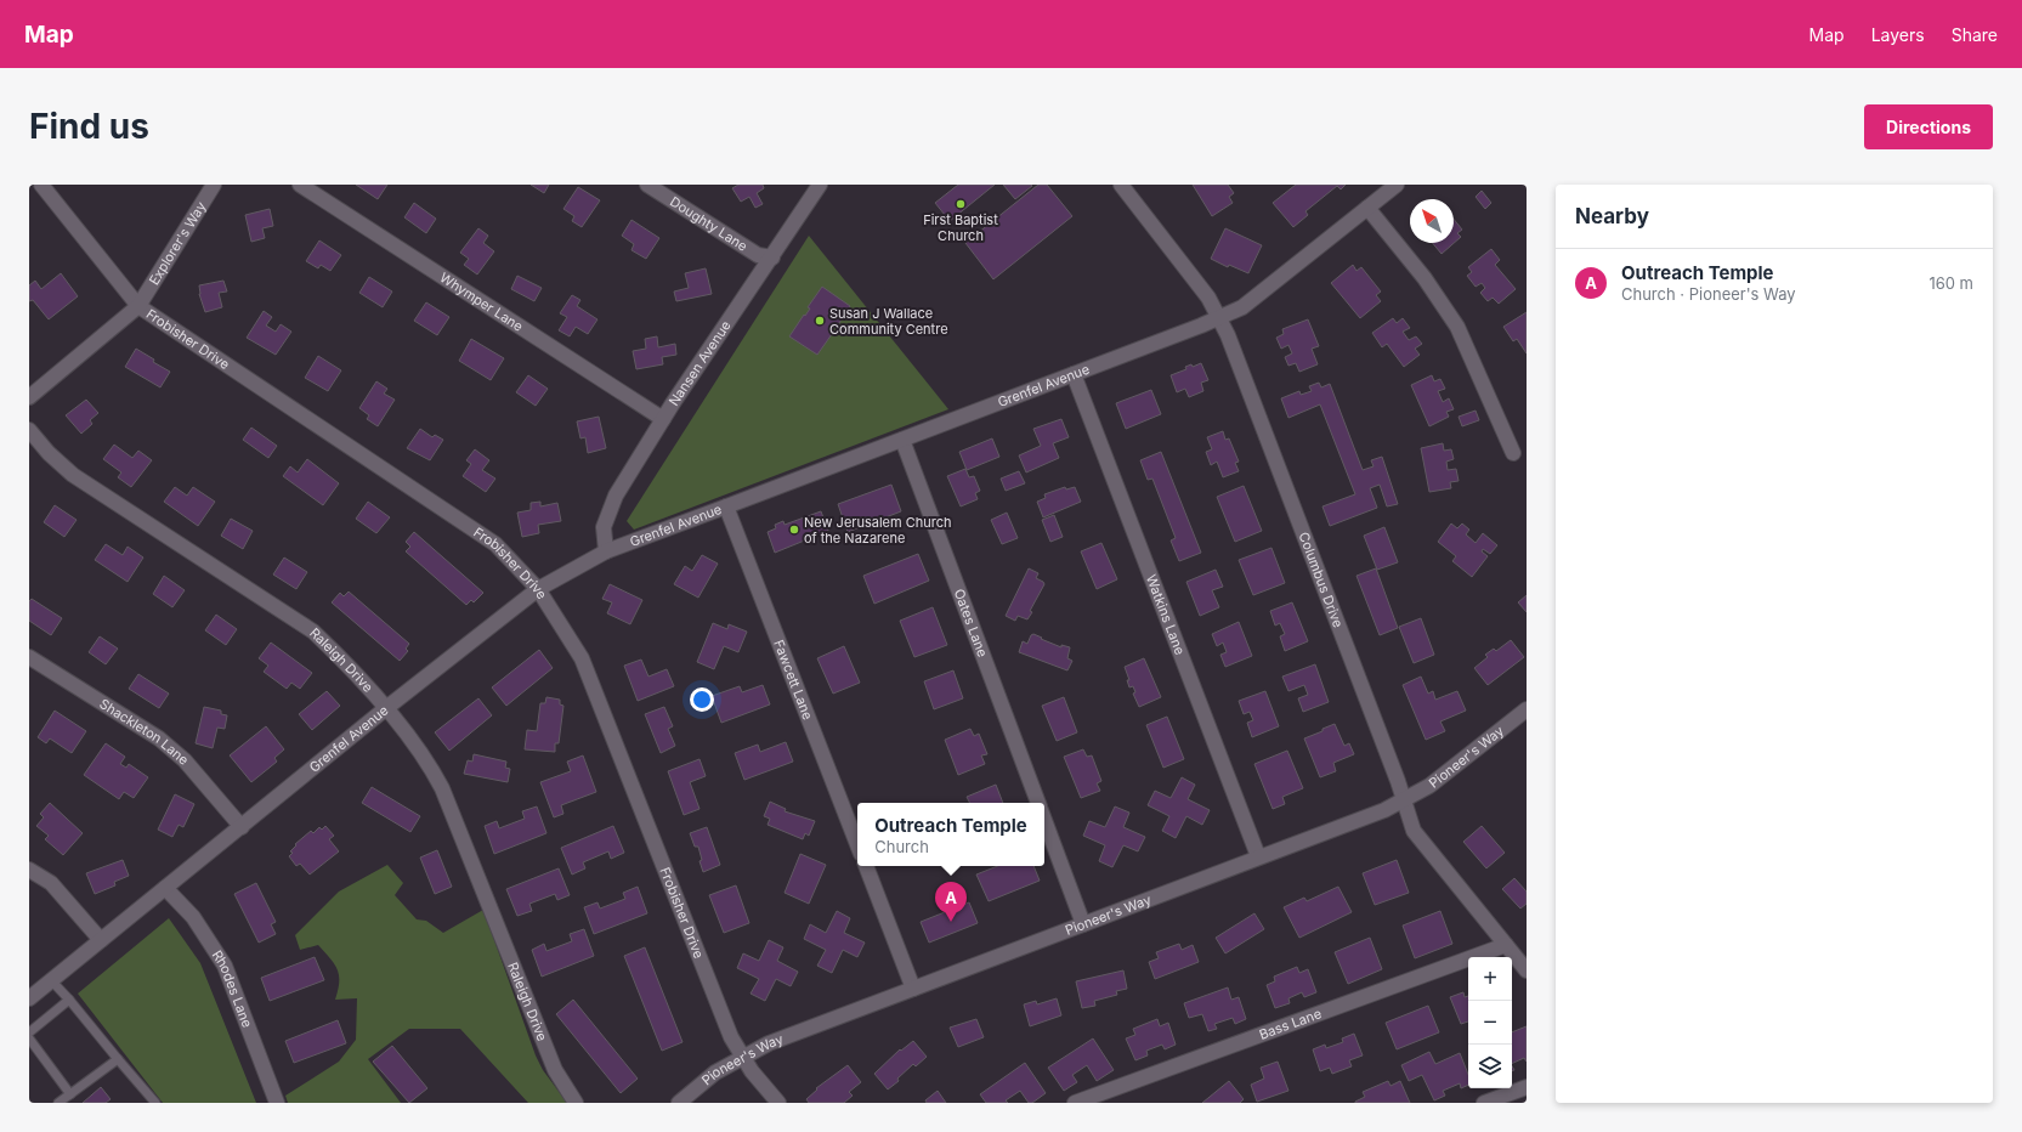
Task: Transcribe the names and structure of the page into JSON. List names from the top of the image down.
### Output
{
  "streets": {
    "street": [
      "Doughty Lane",
      "Explorer's Way",
      "Whymper Lane",
      "Frobisher Drive",
      "Nansen Avenue",
      "Grenfel Avenue",
      "Columbus Drive",
      "Watkins Lane",
      "Oates Lane",
      "Raleigh Drive",
      "Fawcett Lane",
      "Shackleton Lane",
      "Pioneer's Way",
      "Rhodes Lane",
      "Bass Lane"
    ]
  },
  "crossings": [
    ["Doughty Lane", "Nansen Avenue"],
    ["Explorer's Way", "Frobisher Drive"],
    ["Whymper Lane", "Nansen Avenue"],
    ["Frobisher Drive", "Grenfel Avenue"],
    ["Frobisher Drive", "Pioneer's Way"],
    ["Nansen Avenue", "Grenfel Avenue"],
    ["Grenfel Avenue", "Columbus Drive"],
    ["Grenfel Avenue", "Watkins Lane"],
    ["Grenfel Avenue", "Oates Lane"],
    ["Grenfel Avenue", "Raleigh Drive"],
    ["Grenfel Avenue", "Fawcett Lane"],
    ["Grenfel Avenue", "Shackleton Lane"],
    ["Grenfel Avenue", "Rhodes Lane"],
    ["Columbus Drive", "Pioneer's Way"],
    ["Columbus Drive", "Bass Lane"],
    ["Watkins Lane", "Pioneer's Way"]
  ],
  "places": ["First Baptist Church", "Susan J Wallace Community Centre", "New Jerusalem Church of the Nazarene"],
  "north": "top left",
  "page": {
    "header": "Map",
    "nav": ["Map", "Layers", "Share"],
    "buttons": "Directions",
    "title": "Find us",
    "heading": "Nearby",
    "list": [
      {
        "mark": "A",
        "name": "Outreach Temple",
        "note": "Church · Pioneer's Way",
        "value": "160 m"
      }
    ],
    "popup": ["Outreach Temple", "Church"],
    "pins": "A",
    "map_buttons": ["+", "−"]
  }
}
